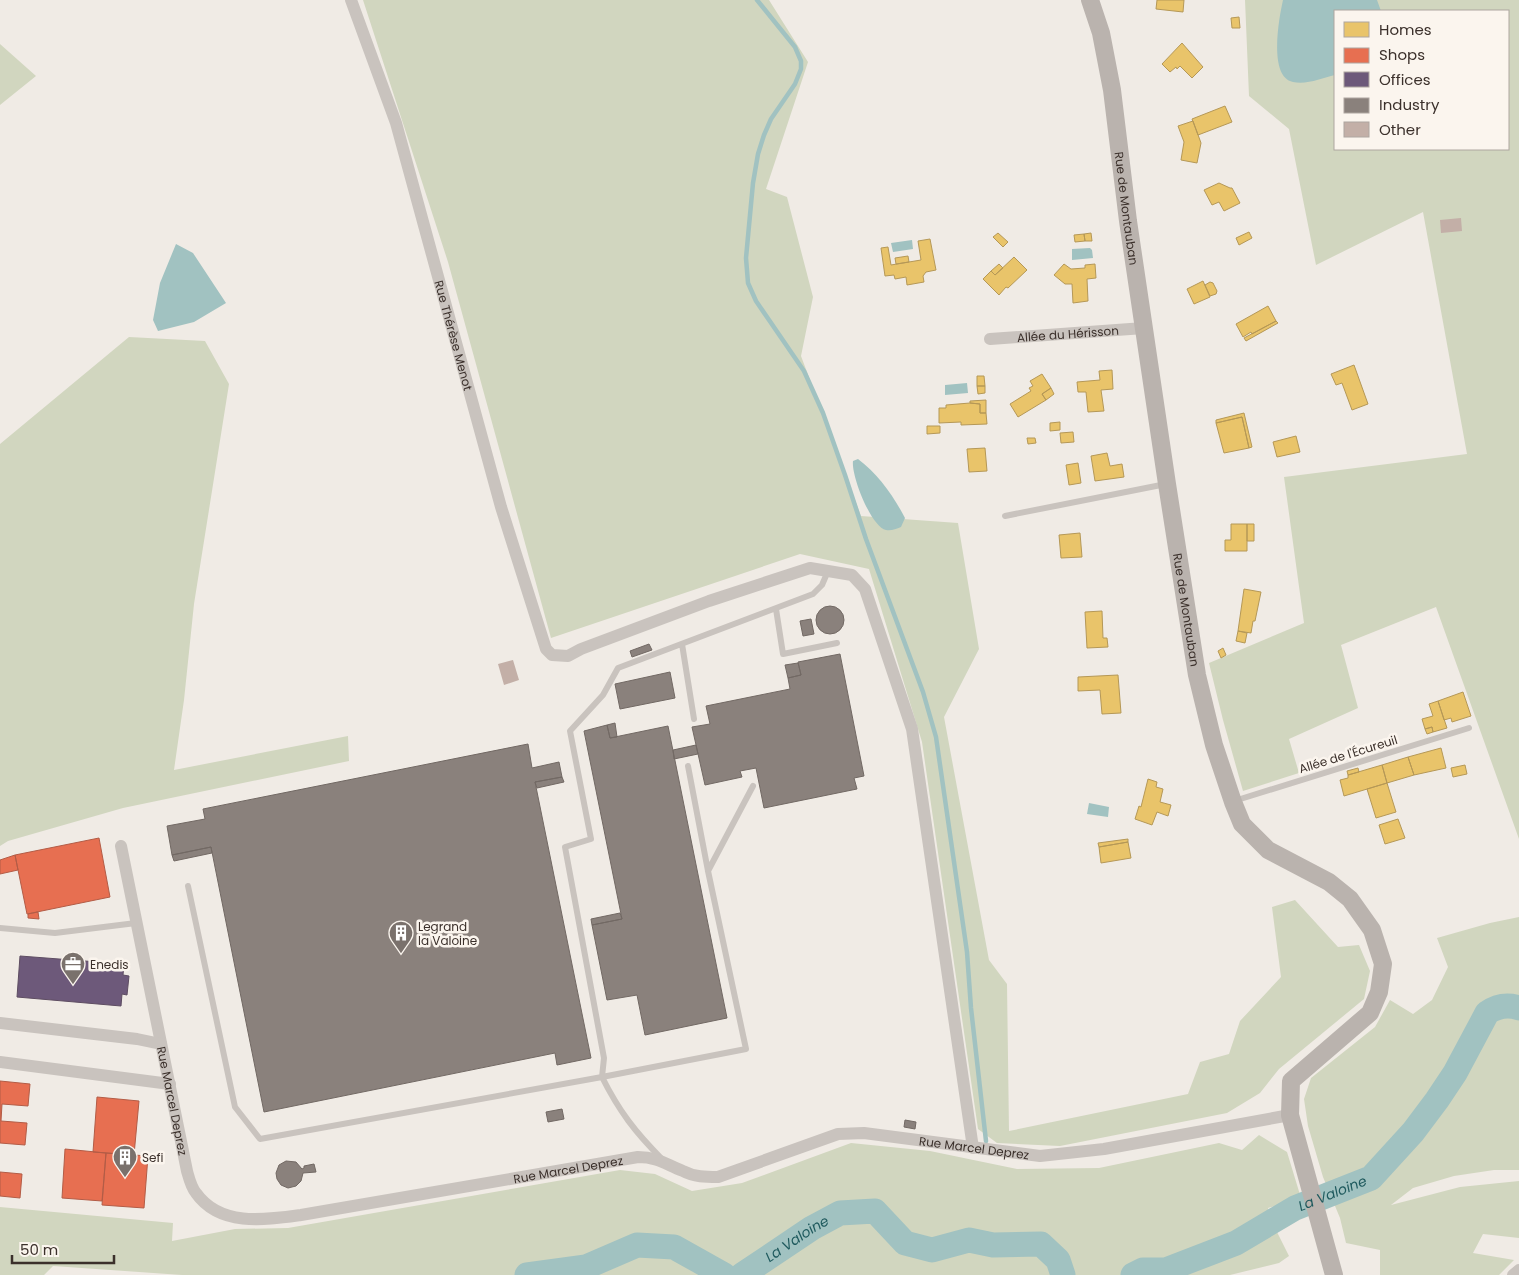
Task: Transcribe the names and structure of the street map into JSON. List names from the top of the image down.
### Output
{
  "streets": {
    "street": [
      "Rue de Montauban",
      "Allée du Hérisson",
      "Rue Thérèse Menot",
      "Rue Marcel Deprez"
    ],
    "lane": ["Allée de l'Écureuil"]
  },
  "crossings": [
    ["Rue de Montauban", "Allée du Hérisson"],
    ["Rue de Montauban", "Allée de l'Écureuil"],
    ["Rue de Montauban", "Rue Marcel Deprez"]
  ],
  "water": ["La Valoine"],
  "places": {
    "building": ["Legrand la Valoine", "Sefi"],
    "office": ["Enedis"]
  },
  "legend": [
    "Homes",
    "Shops",
    "Offices",
    "Industry",
    "Other"
  ],
  "scale_bar": "50 m"
}
